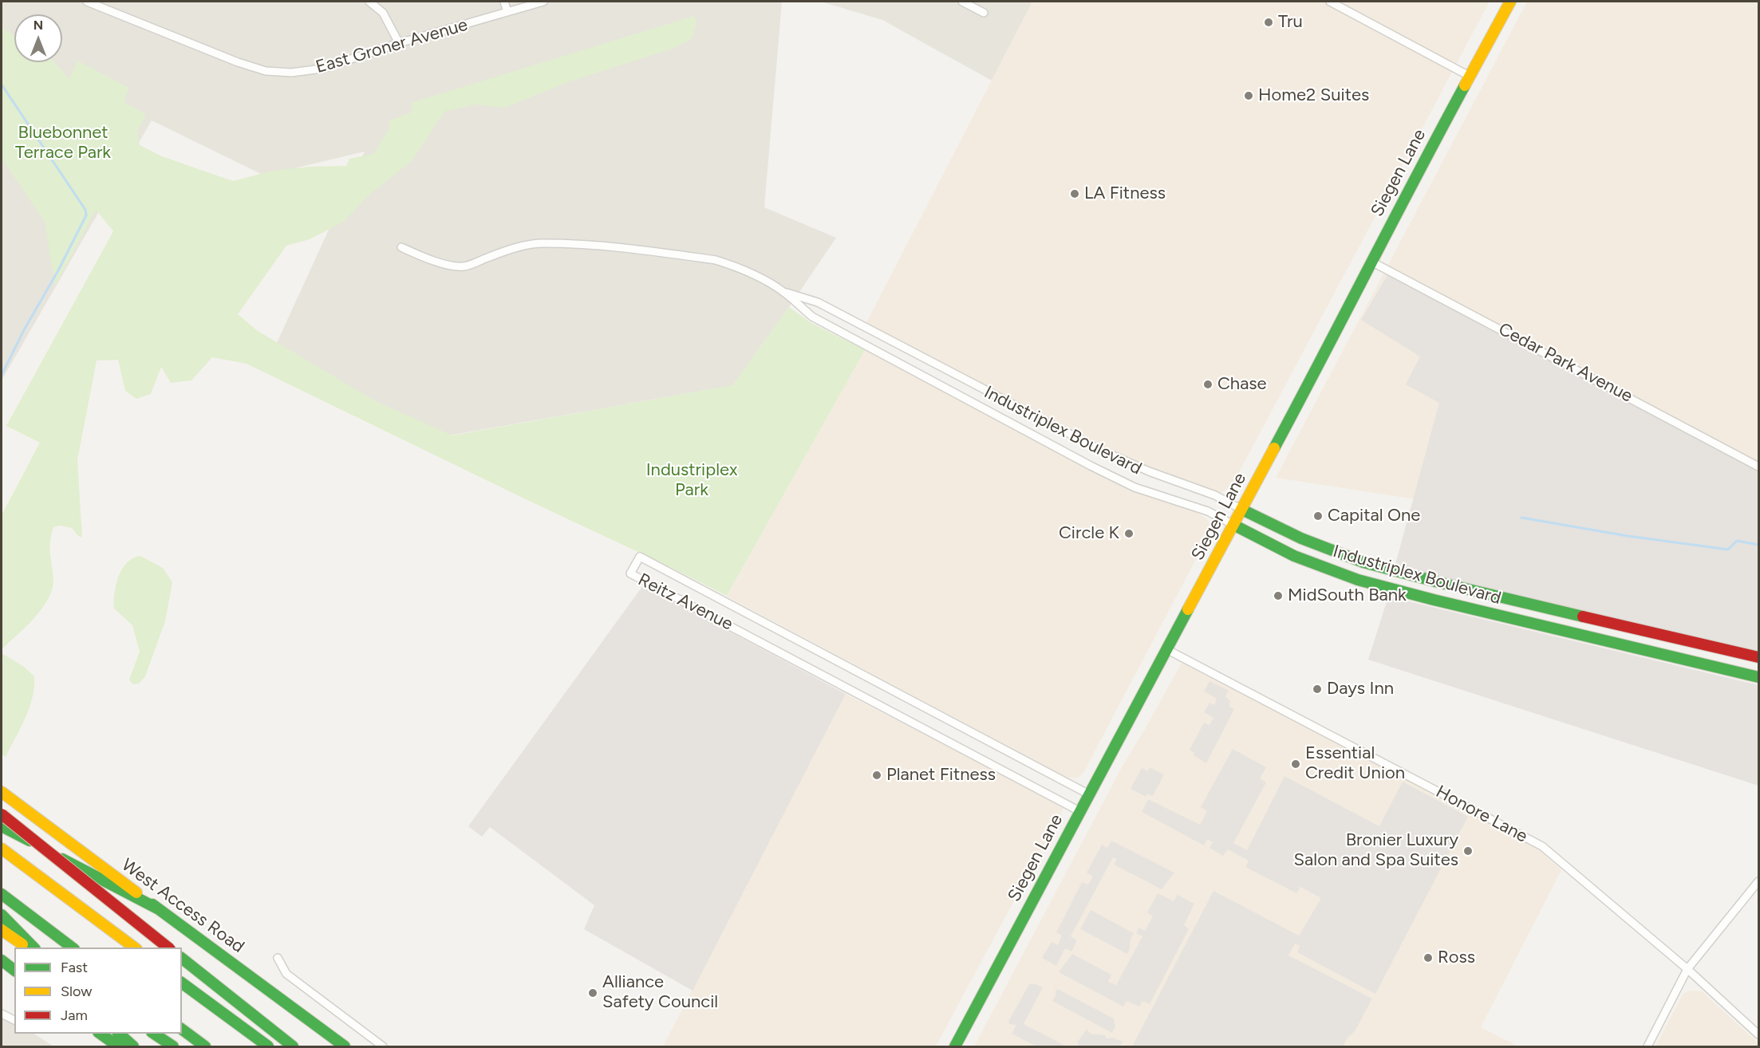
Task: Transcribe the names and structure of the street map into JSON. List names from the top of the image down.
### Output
{
  "streets": {
    "main road": ["Siegen Lane", "Industriplex Boulevard", "West Access Road"],
    "street": [
      "East Groner Avenue",
      "Cedar Park Avenue",
      "Reitz Avenue",
      "Honore Lane"
    ]
  },
  "crossings": [
    ["Siegen Lane", "Cedar Park Avenue"],
    ["Siegen Lane", "Industriplex Boulevard"],
    ["Siegen Lane", "Reitz Avenue"],
    ["Siegen Lane", "Honore Lane"]
  ],
  "parks": ["Bluebonnet Terrace Park", "Industriplex Park"],
  "places": [
    "Tru",
    "Home2 Suites",
    "LA Fitness",
    "Chase",
    "Capital One",
    "Circle K",
    "MidSouth Bank",
    "Days Inn",
    "Essential Credit Union",
    "Planet Fitness",
    "Bronier Luxury Salon and Spa Suites",
    "Ross",
    "Alliance Safety Council"
  ],
  "legend": ["Fast", "Slow", "Jam"],
  "north": "top"
}
